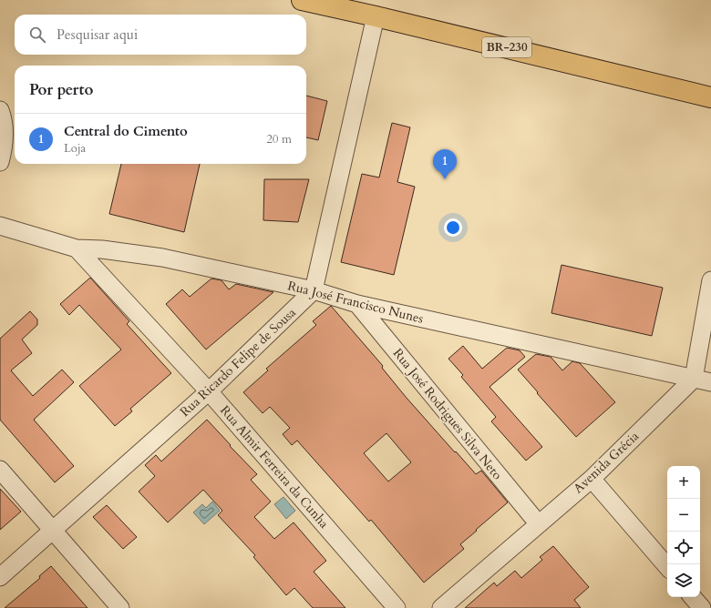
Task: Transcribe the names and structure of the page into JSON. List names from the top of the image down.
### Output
{
  "streets": {
    "highway": ["BR-230"],
    "street": [
      "Rua José Francisco Nunes",
      "Rua Ricardo Felipe de Sousa",
      "Rua José Rodrigues Silva Neto",
      "Avenida Grécia",
      "Rua Almir Ferreira da Cunha"
    ]
  },
  "crossings": [
    ["Rua José Francisco Nunes", "Rua Ricardo Felipe de Sousa"],
    ["Rua José Francisco Nunes", "Rua José Rodrigues Silva Neto"],
    ["Rua José Francisco Nunes", "Avenida Grécia"],
    ["Rua José Francisco Nunes", "Rua Almir Ferreira da Cunha"],
    ["Rua Ricardo Felipe de Sousa", "Rua Almir Ferreira da Cunha"],
    ["Rua José Rodrigues Silva Neto", "Avenida Grécia"]
  ],
  "page": {
    "search": "Pesquisar aqui",
    "heading": "Por perto",
    "list": [
      {
        "mark": "1",
        "name": "Central do Cimento",
        "note": "Loja",
        "value": "20 m"
      }
    ],
    "pins": "1",
    "map_buttons": ["+", "−"]
  }
}
